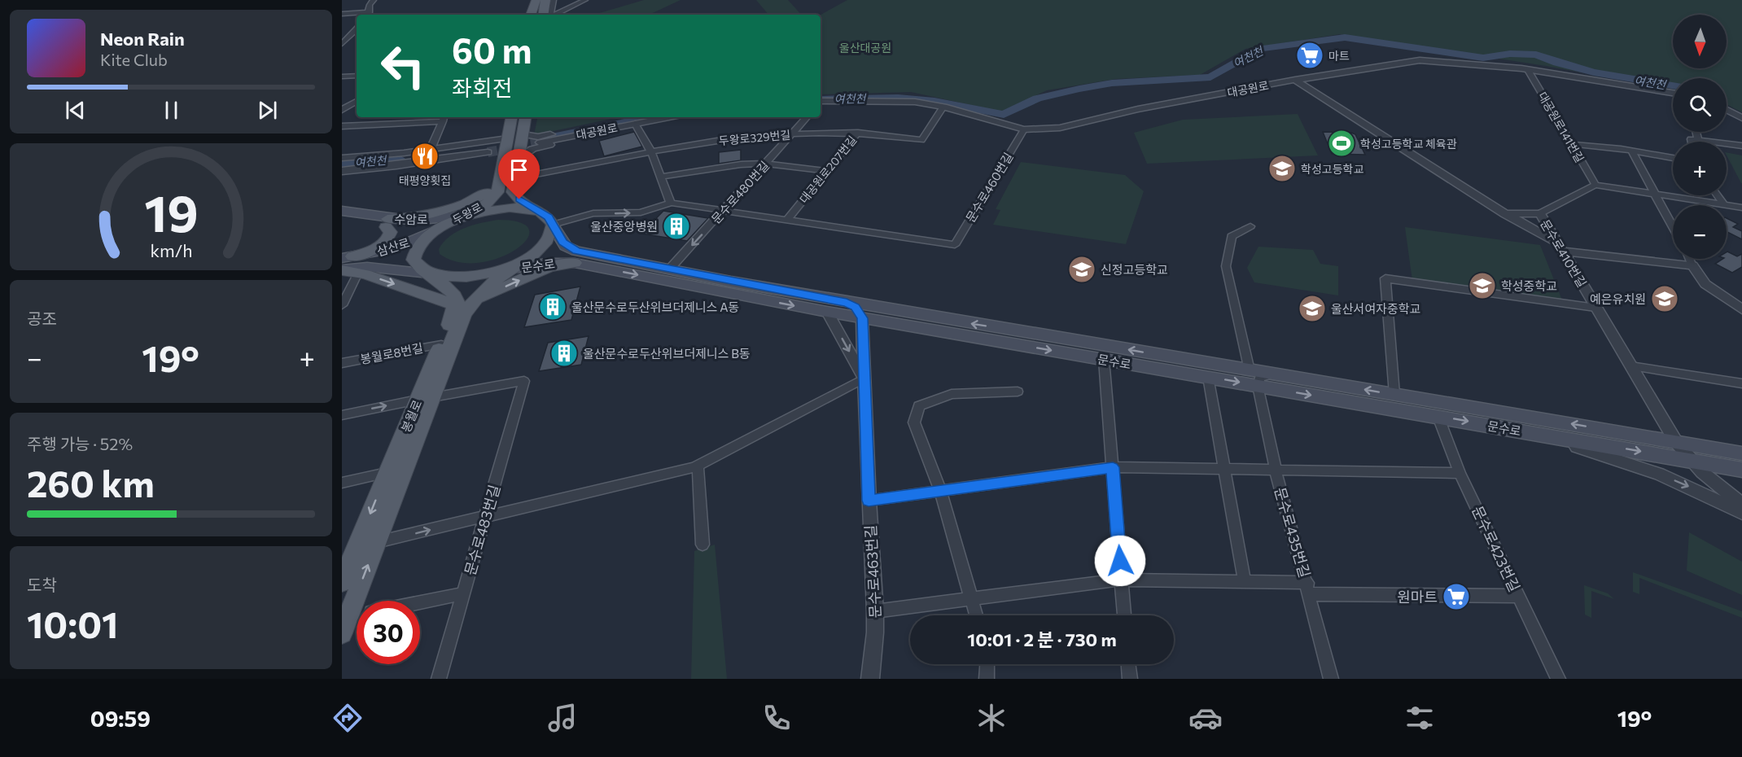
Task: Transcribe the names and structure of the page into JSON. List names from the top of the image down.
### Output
{
  "streets": {
    "main road": [
      "두왕로",
      "수암로",
      "삼산로",
      "문수로",
      "봉월로"
    ],
    "street": [
      "대공원로",
      "대공원로141번길",
      "두왕로329번길",
      "대공원로207번길",
      "문수로460번길",
      "문수로480번길",
      "문수로410번길",
      "봉월로8번길",
      "문수로483번길",
      "문수로435번길",
      "문수로423번길",
      "문수로463번길"
    ]
  },
  "crossings": [
    ["대공원로", "대공원로141번길"],
    ["대공원로", "대공원로207번길"],
    ["대공원로", "문수로460번길"],
    ["두왕로329번길", "대공원로207번길"],
    ["두왕로329번길", "문수로480번길"],
    ["대공원로207번길", "문수로460번길"],
    ["문수로480번길", "문수로"],
    ["두왕로", "수암로"],
    ["수암로", "삼산로"],
    ["문수로410번길", "문수로"],
    ["문수로", "봉월로"],
    ["문수로", "문수로435번길"],
    ["문수로", "문수로423번길"],
    ["문수로", "문수로463번길"],
    ["봉월로8번길", "봉월로"],
    ["봉월로", "문수로483번길"]
  ],
  "one_way": ["문수로480번길"],
  "water": ["여천천"],
  "parks": ["울산대공원"],
  "places": {
    "supermarket": ["마트", "원마트"],
    "sports": ["학성고등학교 체육관"],
    "restaurant": ["태평양횟집"],
    "school or university": [
      "학성고등학교",
      "신정고등학교",
      "학성중학교",
      "예은유치원",
      "울산서여자중학교"
    ],
    "building": ["울산중앙병원", "울산문수로두산위브더제니스 A동", "울산문수로두산위브더제니스 B동"]
  },
  "north": "bottom",
  "page": {
    "map_buttons": ["+", "−"],
    "turn": ["60 m", "좌회전"],
    "song": ["Neon Rain", "Kite Club"],
    "tile": [
      "공조",
      ["주행 가능 · 52%", "260 km"],
      ["도착", "10:01"]
    ],
    "heat": ["−", "19°", "+"],
    "limit": "30",
    "trip": "10:01 · 2 분 · 730 m",
    "tabs": ["09:59", "19°"],
    "gauge": ["19", "km/h"]
  }
}
